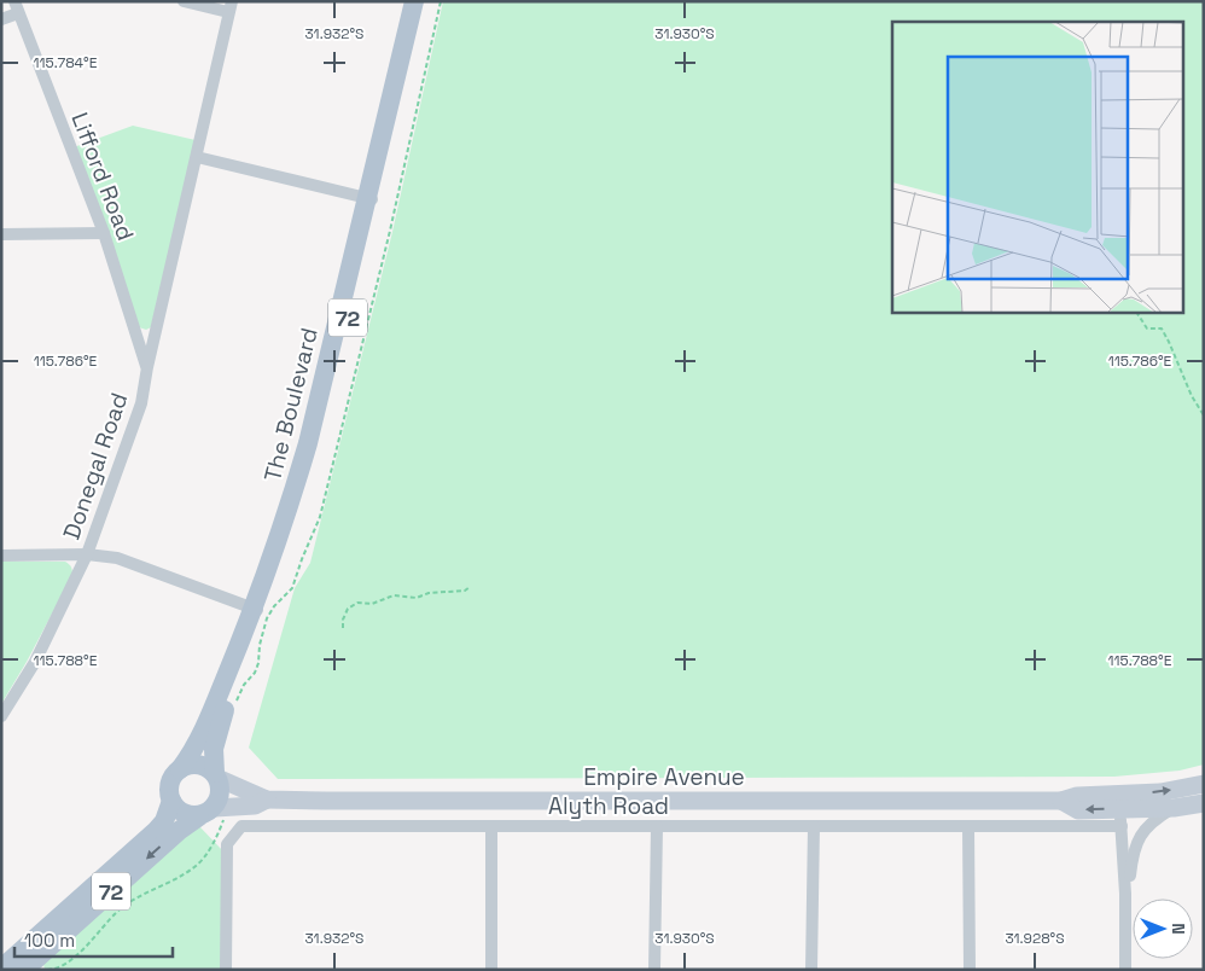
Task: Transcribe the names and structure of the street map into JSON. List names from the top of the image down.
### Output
{
  "streets": {
    "main road": ["72", "The Boulevard", "Empire Avenue"],
    "street": ["Lifford Road", "Donegal Road", "Alyth Road"]
  },
  "crossings": [
    ["Lifford Road", "Donegal Road"],
    ["72", "The Boulevard"],
    ["72", "Empire Avenue"],
    ["The Boulevard", "Empire Avenue"],
    ["Empire Avenue", "Alyth Road"]
  ],
  "scale_bar": "100 m",
  "north": "right",
  "coordinates": [
    "31.932°S",
    "31.930°S",
    "115.784°E",
    "115.786°E",
    "115.788°E",
    "31.928°S"
  ]
}
